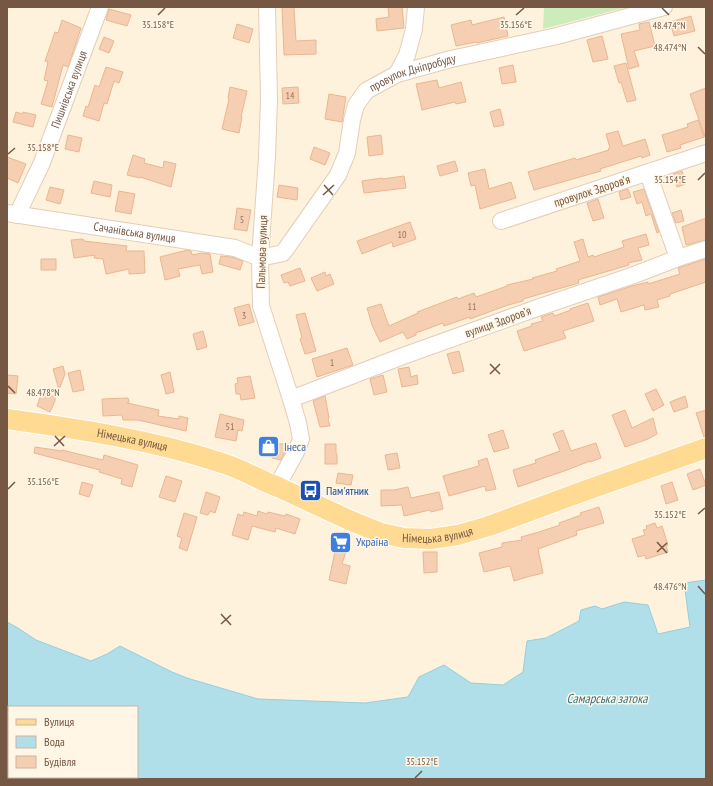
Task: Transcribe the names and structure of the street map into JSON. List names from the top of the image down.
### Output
{
  "streets": {
    "main road": ["Німецька вулиця"],
    "street": [
      "провулок Дніпробуду",
      "Пишнівська вулиця",
      "провулок Здоровʼя",
      "Сачанівська вулиця",
      "Пальмова вулиця",
      "вулиця Здоровʼя"
    ]
  },
  "crossings": [
    ["провулок Дніпробуду", "Сачанівська вулиця"],
    ["провулок Дніпробуду", "Пальмова вулиця"],
    ["Пишнівська вулиця", "Сачанівська вулиця"],
    ["Сачанівська вулиця", "Пальмова вулиця"],
    ["Пальмова вулиця", "вулиця Здоровʼя"],
    ["Пальмова вулиця", "Німецька вулиця"]
  ],
  "water": ["Самарська затока"],
  "places": {
    "shop": ["Інеса"],
    "bus stop": ["Пам'ятник"],
    "supermarket": ["Україна"]
  },
  "house_numbers": [
    "14",
    "5",
    "10",
    "11",
    "3",
    "1",
    "51"
  ],
  "legend": ["Вулиця", "Вода", "Будівля"],
  "coordinates": [
    "35.158°E",
    "35.156°E",
    "48.474°N",
    "35.154°E",
    "48.478°N",
    "35.152°E",
    "48.476°N"
  ]
}
